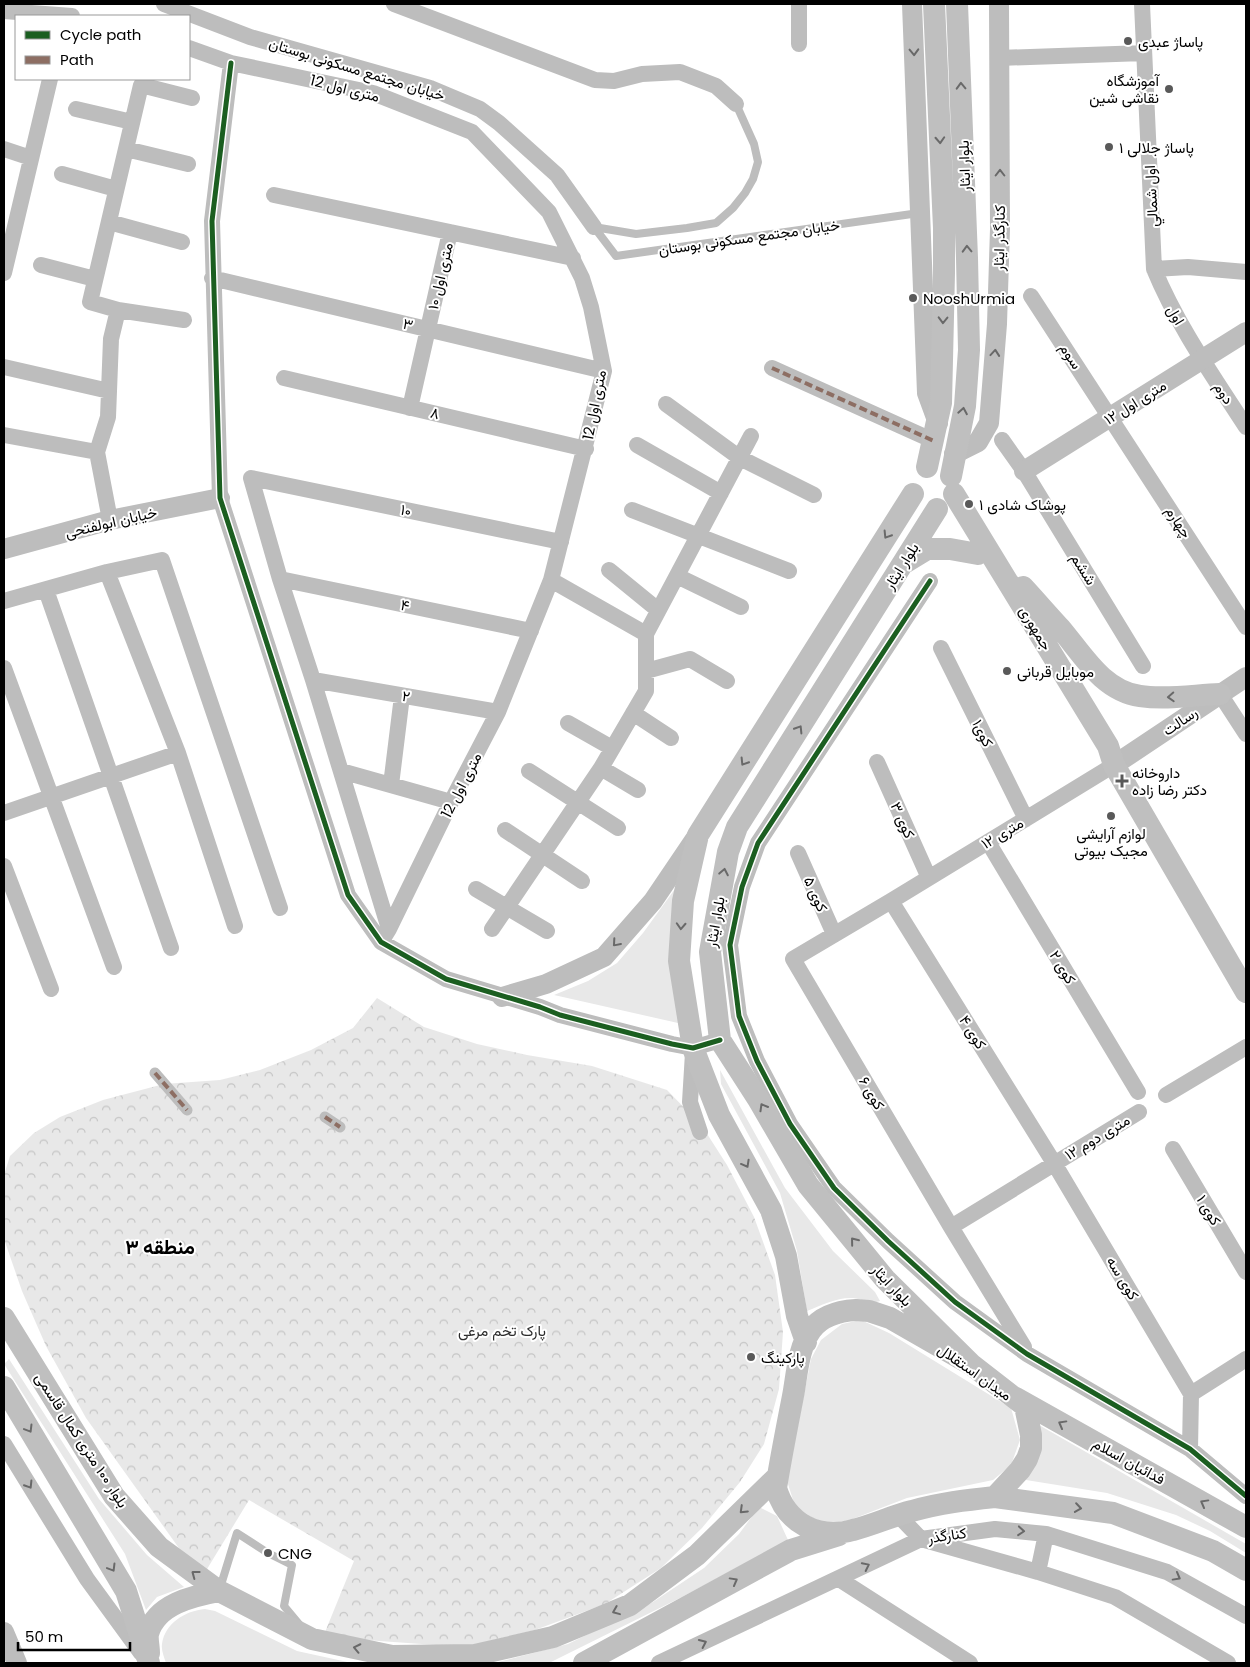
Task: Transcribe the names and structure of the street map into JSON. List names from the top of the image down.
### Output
{
  "streets": {
    "main road": [
      "بلوار ایثار",
      "جمهوری",
      "میدان استقلال",
      "بلوار ۱۰۰ متری کمال قاسمی",
      "فدائیان اسلام"
    ],
    "street": [
      "خیابان مجتمع مسکونی بوستان",
      "12 متری اول",
      "اول شمالي",
      "کنارگذر ایثار",
      "۱۰ متری اول",
      "اول",
      "۳",
      "سوم",
      "دوم",
      "۱۲ متری اول",
      "۸",
      "۱۰",
      "خیابان ابولفتحی",
      "چهارم",
      "ششم",
      "۴",
      "۲",
      "رسالت",
      "کوی۱",
      "کوی ۳",
      "۱۲ متری",
      "کوی ۵",
      "کوی ۲",
      "کوی ۴",
      "کوی ۶",
      "۱۲ متری دوم",
      "کوی ۱",
      "کوی سه",
      "کنارگذر"
    ]
  },
  "crossings": [
    ["12 متری اول", "۳"],
    ["12 متری اول", "۸"],
    ["12 متری اول", "۱۰"],
    ["12 متری اول", "۴"],
    ["12 متری اول", "۲"],
    ["بلوار ایثار", "کنارگذر ایثار"],
    ["بلوار ایثار", "جمهوری"],
    ["بلوار ایثار", "میدان استقلال"],
    ["اول شمالي", "اول"],
    ["کنارگذر ایثار", "جمهوری"],
    ["۱۰ متری اول", "۳"],
    ["۱۰ متری اول", "۸"],
    ["اول", "دوم"],
    ["اول", "۱۲ متری اول"],
    ["سوم", "۱۲ متری اول"],
    ["سوم", "چهارم"],
    ["دوم", "۱۲ متری اول"],
    ["۱۲ متری اول", "چهارم"],
    ["۱۲ متری اول", "ششم"],
    ["۱۰", "۴"],
    ["جمهوری", "رسالت"],
    ["جمهوری", "۱۲ متری"],
    ["رسالت", "۱۲ متری"],
    ["کوی۱", "۱۲ متری"],
    ["کوی ۳", "۱۲ متری"],
    ["۱۲ متری", "کوی ۵"],
    ["۱۲ متری", "کوی ۲"],
    ["۱۲ متری", "کوی ۴"],
    ["۱۲ متری", "کوی ۶"],
    ["کوی ۴", "۱۲ متری دوم"],
    ["کوی ۴", "کوی سه"],
    ["کوی ۶", "۱۲ متری دوم"],
    ["۱۲ متری دوم", "کوی سه"],
    ["میدان استقلال", "بلوار ۱۰۰ متری کمال قاسمی"],
    ["میدان استقلال", "فدائیان اسلام"]
  ],
  "one_way": ["کنارگذر"],
  "districts": ["منطقه ۳"],
  "parks": ["پارک تخم مرغی"],
  "places": {
    "other": [
      "پاساژ عبدی",
      "آموزشگاه نقاشی شین",
      "پاساژ جلالی ۱",
      "NooshUrmia",
      "پوشاک شادی ۱",
      "موبایل قربانی",
      "لوازم آرایشی مجیک بیوتی",
      "پارکینگ",
      "CNG"
    ],
    "health": ["داروخانه دکتر رضا زاده"]
  },
  "legend": ["Cycle path", "Path"],
  "scale_bar": "50 m"
}
